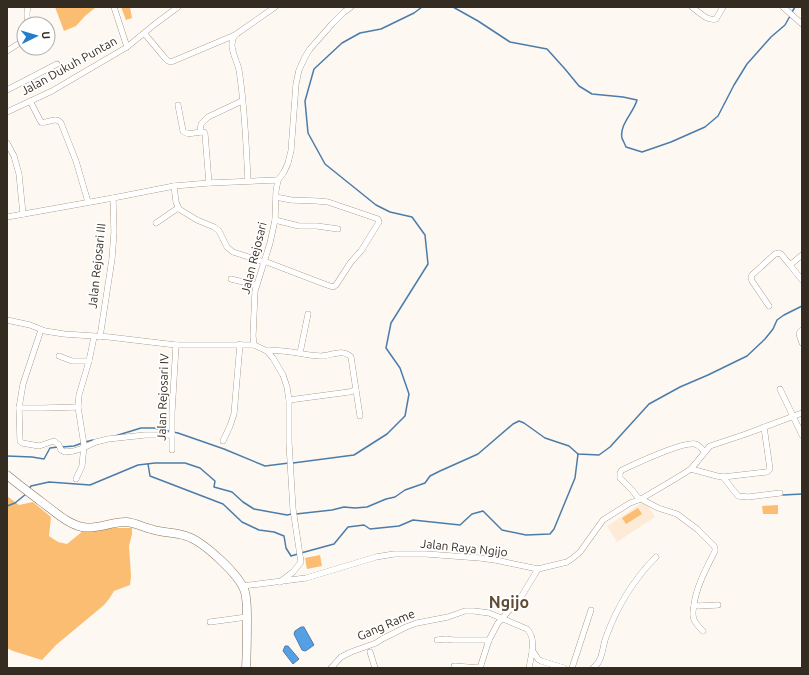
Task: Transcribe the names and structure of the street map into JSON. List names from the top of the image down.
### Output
{
  "streets": {
    "street": [
      "Jalan Dukuh Puntan",
      "Jalan Rejosari",
      "Jalan Rejosari III",
      "Jalan Rejosari IV",
      "Jalan Raya Ngijo",
      "Gang Rame"
    ]
  },
  "districts": ["Ngijo"],
  "north": "right"
}
